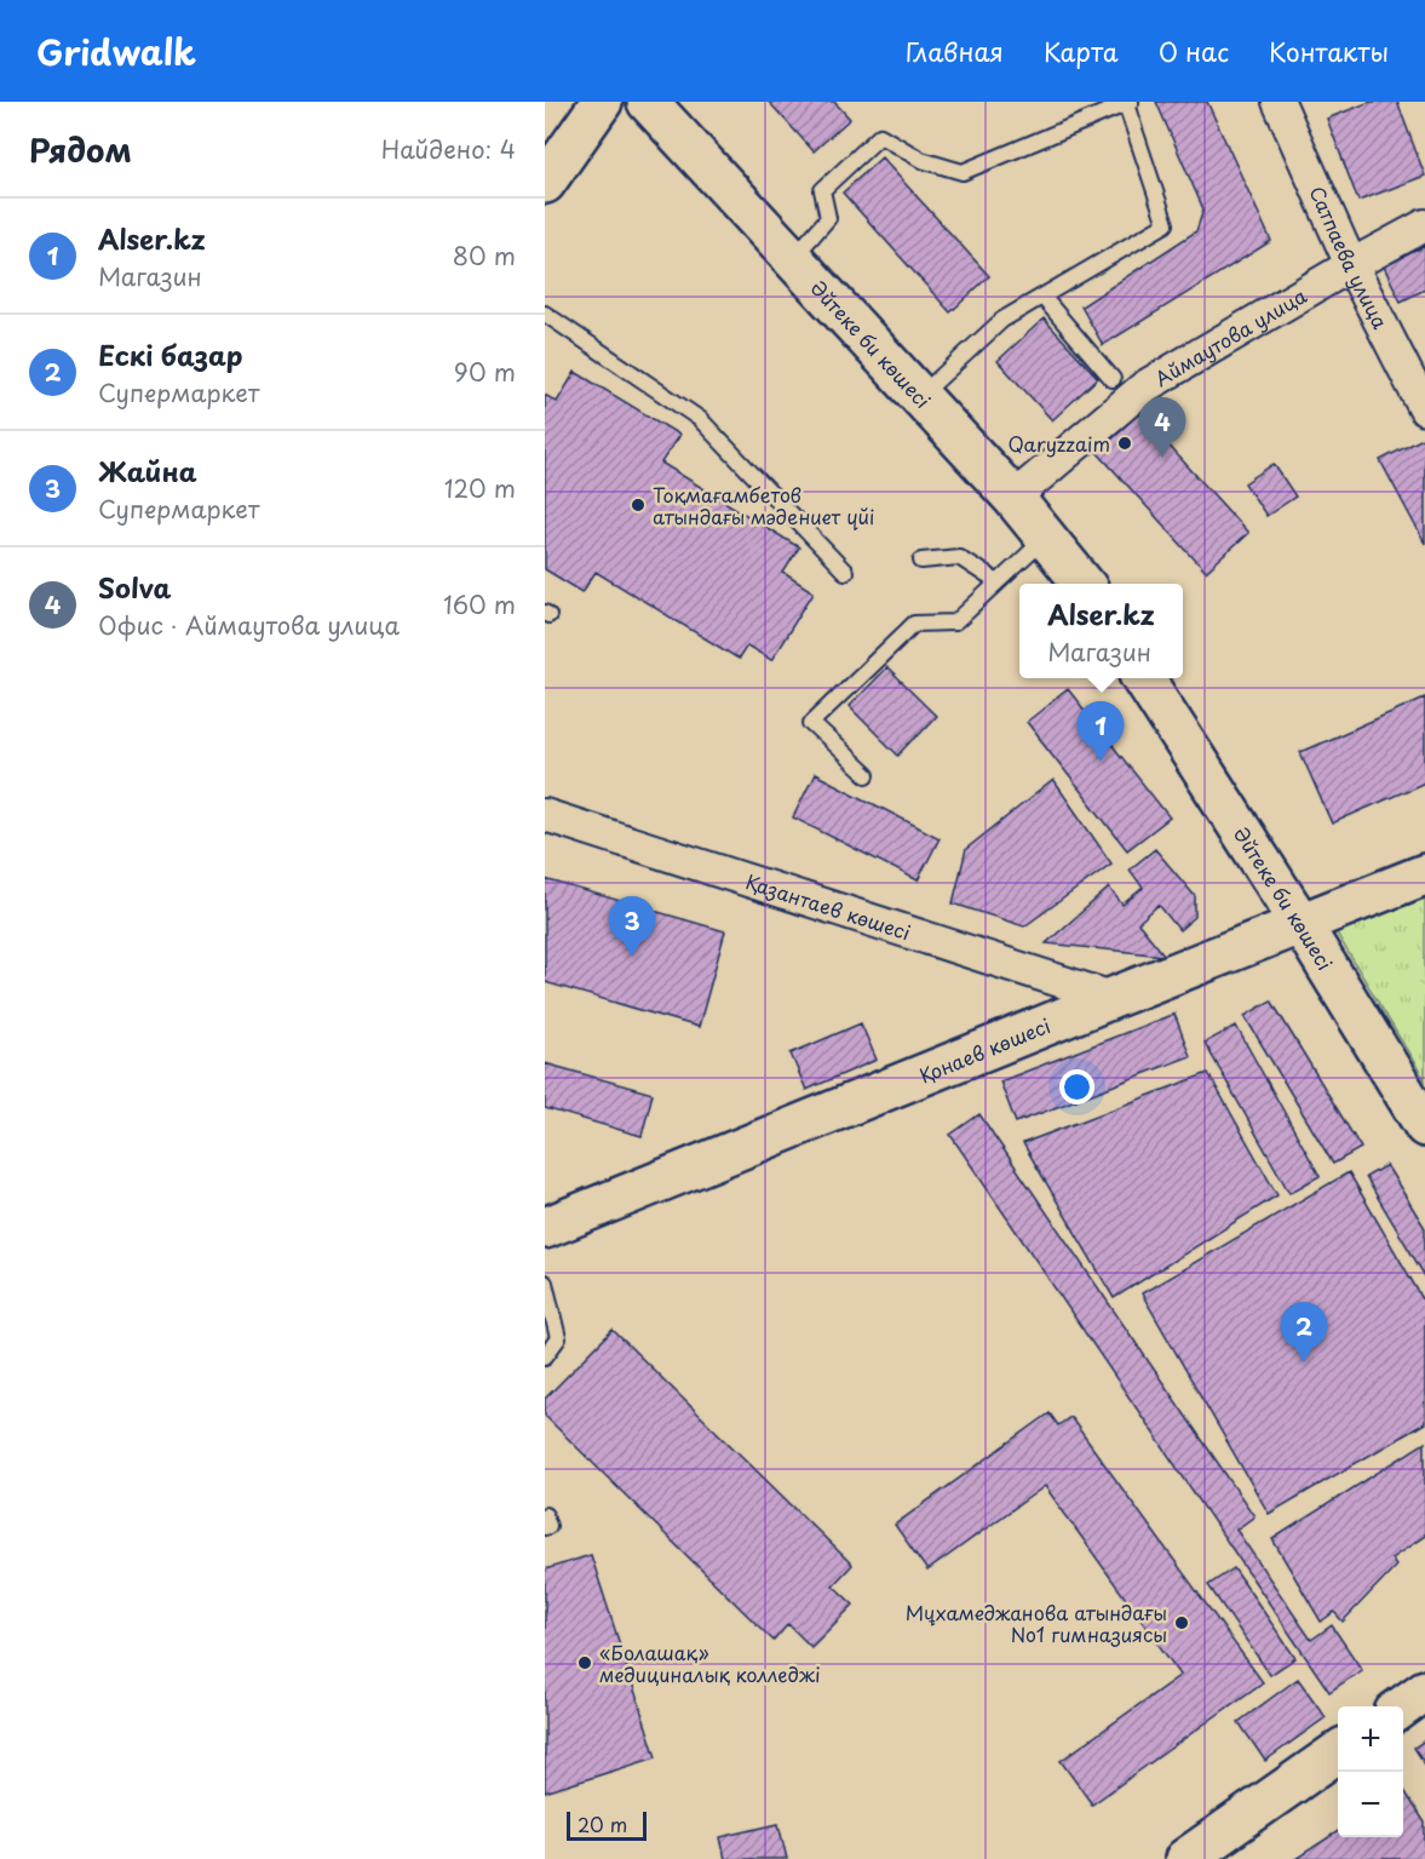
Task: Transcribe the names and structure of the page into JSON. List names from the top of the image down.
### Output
{
  "streets": {
    "street": [
      "Сатпаева улица",
      "Аймаутова улица",
      "Әйтеке би көшесі",
      "Қазантаев көшесі",
      "Қонаев көшесі"
    ]
  },
  "crossings": [
    ["Сатпаева улица", "Аймаутова улица"],
    ["Аймаутова улица", "Әйтеке би көшесі"],
    ["Әйтеке би көшесі", "Қонаев көшесі"],
    ["Қазантаев көшесі", "Қонаев көшесі"]
  ],
  "places": [
    "Qaryzzaim",
    "Тоқмағамбетов атындағы мәдениет үйі",
    "Мұхамеджанова атындағы No1 гимназиясы",
    "«Болашақ» медициналық колледжі"
  ],
  "scale_bar": "20 m",
  "page": {
    "header": "Gridwalk",
    "nav": [
      "Главная",
      "Карта",
      "О нас",
      "Контакты"
    ],
    "heading": ["Рядом", "Найдено: 4"],
    "list": [
      {
        "mark": "1",
        "name": "Alser.kz",
        "note": "Магазин",
        "value": "80 m"
      },
      {
        "mark": "2",
        "name": "Ескі базар",
        "note": "Супермаркет",
        "value": "90 m"
      },
      {
        "mark": "3",
        "name": "Жайна",
        "note": "Супермаркет",
        "value": "120 m"
      },
      {
        "mark": "4",
        "name": "Solva",
        "note": "Офис · Аймаутова улица",
        "value": "160 m"
      }
    ],
    "pins": [
      "4",
      "1",
      "3",
      "2"
    ],
    "popup": ["Alser.kz", "Магазин"],
    "map_buttons": ["+", "−"],
    "scale": "20 m"
  }
}
